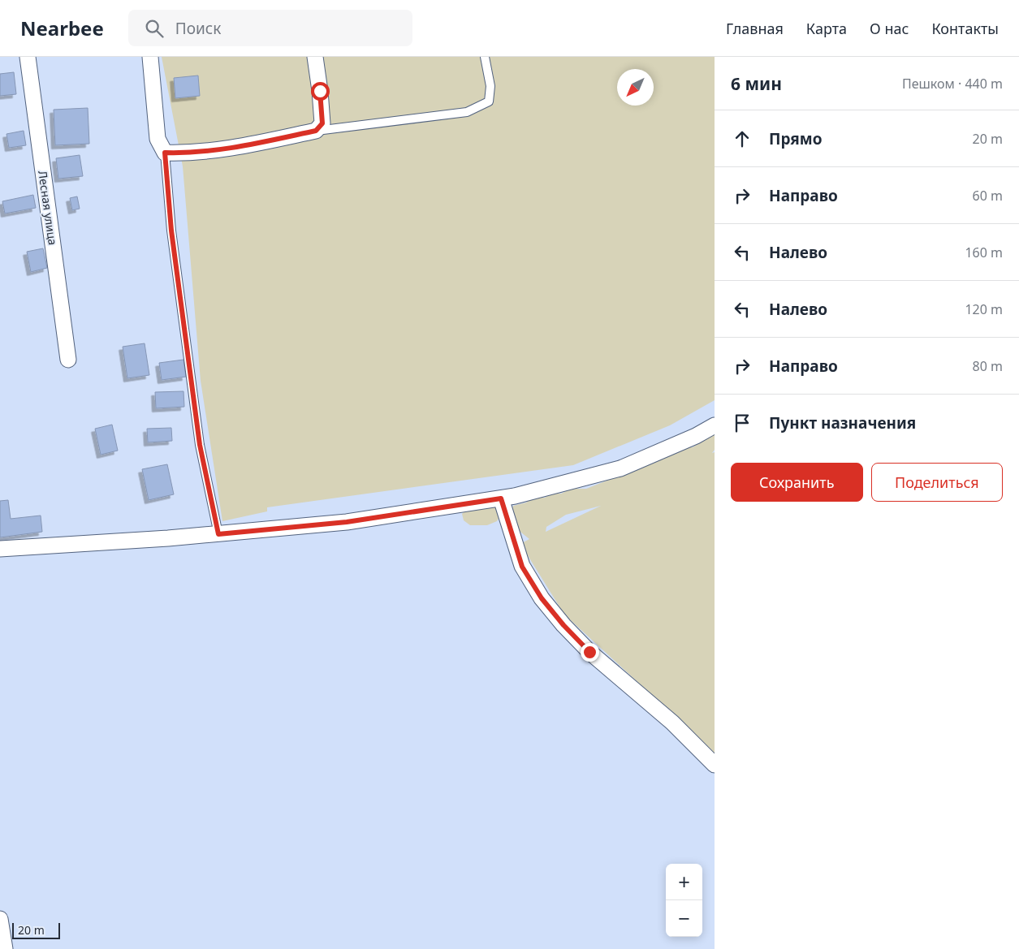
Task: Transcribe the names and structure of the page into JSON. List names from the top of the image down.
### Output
{
  "streets": {
    "street": ["Лесная улица"]
  },
  "scale_bar": "20 m",
  "north": "bottom left",
  "page": {
    "header": "Nearbee",
    "search": "Поиск",
    "nav": [
      "Главная",
      "Карта",
      "О нас",
      "Контакты"
    ],
    "heading": ["6 мин", "Пешком · 440 m"],
    "list": [
      ["Прямо", "20 m"],
      ["Направо", "60 m"],
      ["Налево", "160 m"],
      ["Налево", "120 m"],
      ["Направо", "80 m"],
      "Пункт назначения"
    ],
    "buttons": ["Сохранить", "Поделиться"],
    "map_buttons": ["+", "−"],
    "scale": "20 m"
  }
}
